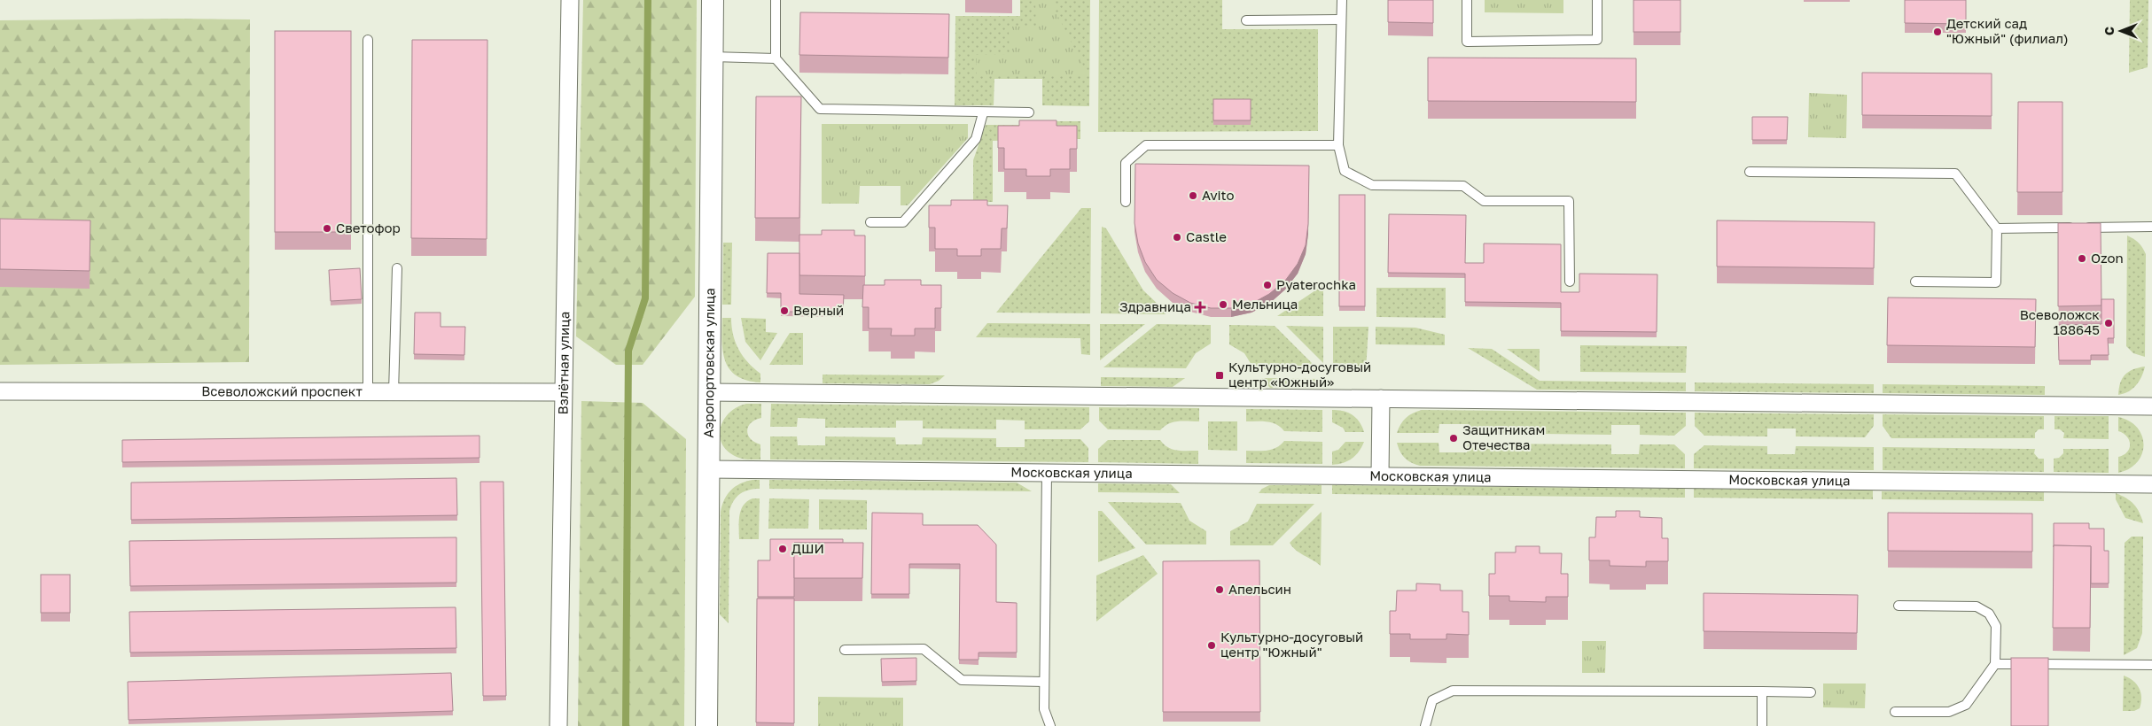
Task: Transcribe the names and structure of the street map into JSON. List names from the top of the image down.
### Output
{
  "streets": {
    "street": [
      "Взлётная улица",
      "Аэропортовская улица",
      "Всеволожский проспект",
      "Московская улица"
    ]
  },
  "crossings": [
    ["Взлётная улица", "Всеволожский проспект"],
    ["Аэропортовская улица", "Московская улица"]
  ],
  "places": {
    "other": [
      "Детский сад \"Южный\" (филиал)",
      "Avito",
      "Светофор",
      "Castle",
      "Ozon",
      "Pyaterochka",
      "Мельница",
      "Верный",
      "Всеволожск 188645",
      "Защитникам Отечества",
      "ДШИ",
      "Апельсин",
      "Культурно-досуговый центр \"Южный\""
    ],
    "health": ["Здравница"],
    "transit": ["Культурно-досуговый центр «Южный»"]
  },
  "north": "left"
}
